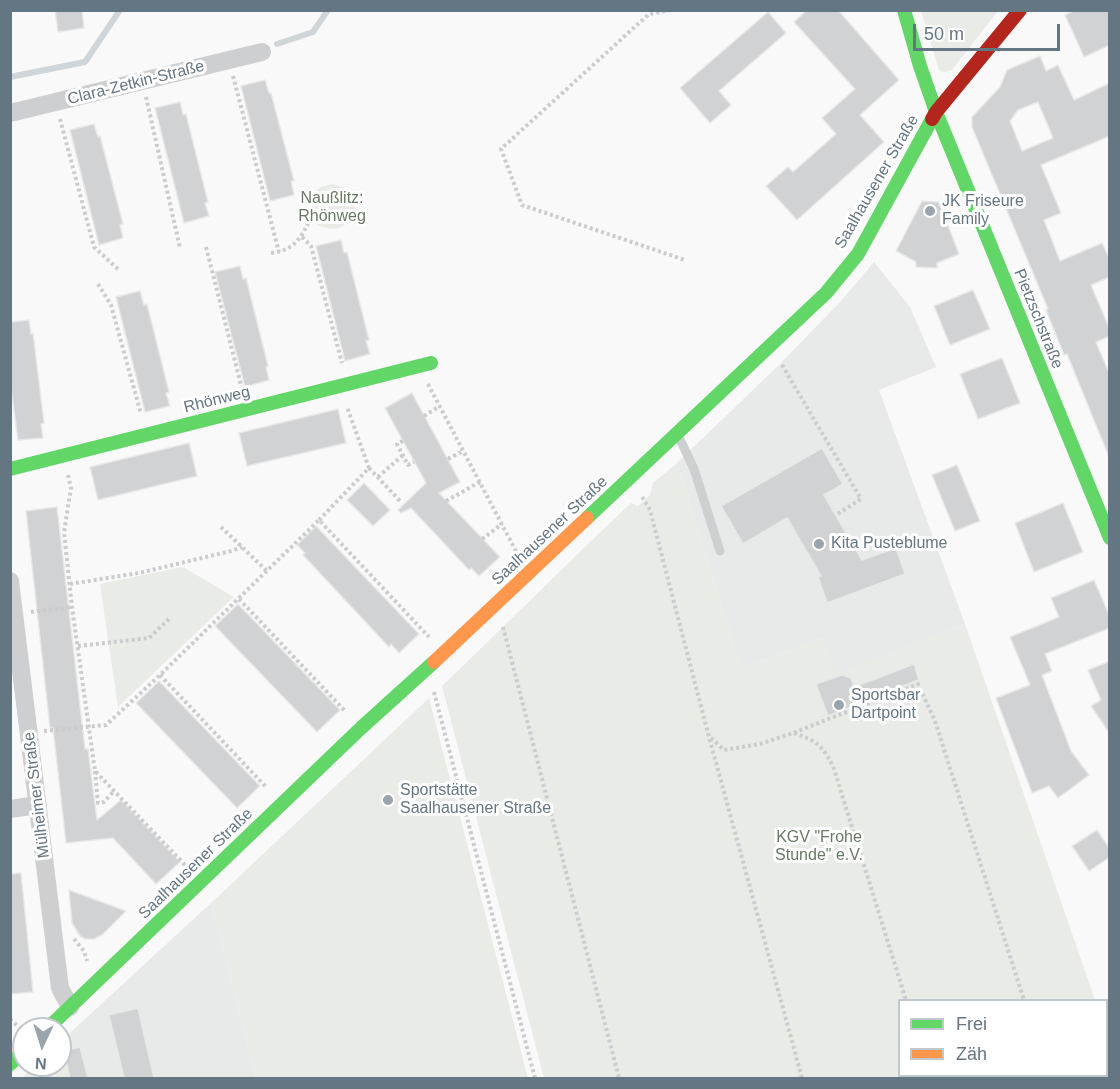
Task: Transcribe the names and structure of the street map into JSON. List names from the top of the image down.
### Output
{
  "streets": {
    "street": [
      "Clara-Zetkin-Straße",
      "Saalhausener Straße",
      "Pietzschstraße",
      "Rhönweg",
      "Mülheimer Straße"
    ]
  },
  "crossings": [
    ["Saalhausener Straße", "Pietzschstraße"],
    ["Saalhausener Straße", "Mülheimer Straße"]
  ],
  "parks": ["Naußlitz: Rhönweg", "KGV \"Frohe Stunde\" e.V."],
  "places": [
    "JK Friseure Family",
    "Kita Pusteblume",
    "Sportsbar Dartpoint",
    "Sportstätte Saalhausener Straße"
  ],
  "legend": ["Frei", "Zäh"],
  "scale_bar": "50 m",
  "north": "bottom"
}
